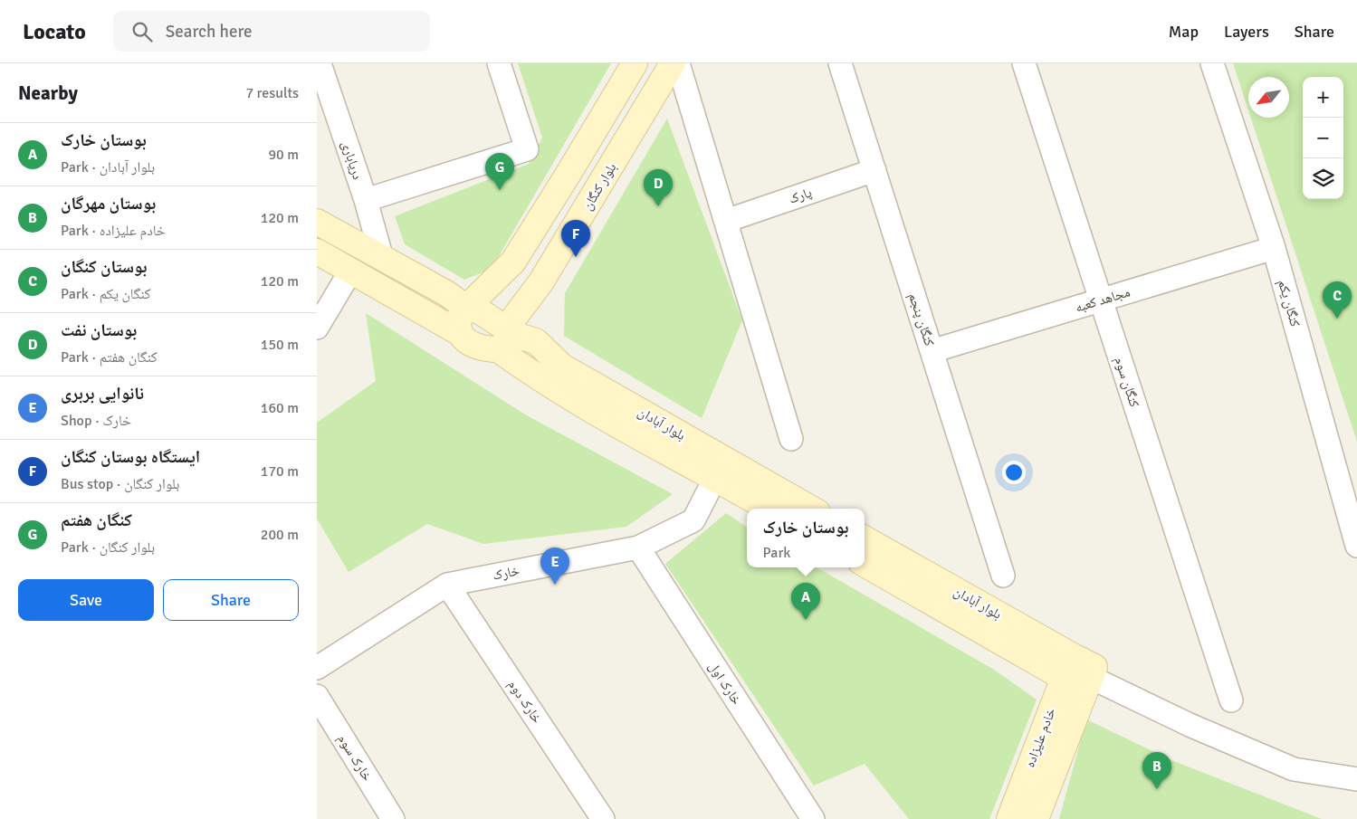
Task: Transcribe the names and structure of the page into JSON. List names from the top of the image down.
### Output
{
  "streets": {
    "main road": ["بلوار کنگان", "بلوار آبادان", "خادم علیزاده"],
    "street": [
      "دریاباری",
      "پارک",
      "مجاهد کعبه",
      "کنگان یکم",
      "کنگان پنجم",
      "کنگان سوم",
      "خارک",
      "خارک اول",
      "خارک دوم",
      "خارک سوم"
    ]
  },
  "crossings": [
    ["بلوار کنگان", "بلوار آبادان"],
    ["پارک", "کنگان پنجم"],
    ["مجاهد کعبه", "کنگان یکم"],
    ["مجاهد کعبه", "کنگان پنجم"],
    ["مجاهد کعبه", "کنگان سوم"],
    ["بلوار آبادان", "خارک"],
    ["بلوار آبادان", "خادم علیزاده"],
    ["خارک", "خارک اول"],
    ["خارک", "خارک دوم"]
  ],
  "north": "bottom left",
  "page": {
    "header": "Locato",
    "search": "Search here",
    "nav": ["Map", "Layers", "Share"],
    "heading": ["Nearby", "7 results"],
    "map_buttons": ["+", "−"],
    "list": [
      {
        "mark": "A",
        "name": "بوستان خارک",
        "note": "Park · بلوار آبادان",
        "value": "90 m"
      },
      {
        "mark": "B",
        "name": "بوستان مهرگان",
        "note": "Park · خادم علیزاده",
        "value": "120 m"
      },
      {
        "mark": "C",
        "name": "بوستان کنگان",
        "note": "Park · کنگان یکم",
        "value": "120 m"
      },
      {
        "mark": "D",
        "name": "بوستان نفت",
        "note": "Park · کنگان هفتم",
        "value": "150 m"
      },
      {
        "mark": "E",
        "name": "نانوایی بربری",
        "note": "Shop · خارک",
        "value": "160 m"
      },
      {
        "mark": "F",
        "name": "ایستگاه بوستان کنگان",
        "note": "Bus stop · بلوار کنگان",
        "value": "170 m"
      },
      {
        "mark": "G",
        "name": "کنگان هفتم",
        "note": "Park · بلوار کنگان",
        "value": "200 m"
      }
    ],
    "pins": [
      "G",
      "D",
      "F",
      "C",
      "E",
      "A",
      "B"
    ],
    "popup": ["بوستان خارک", "Park"],
    "buttons": ["Save", "Share"]
  }
}
